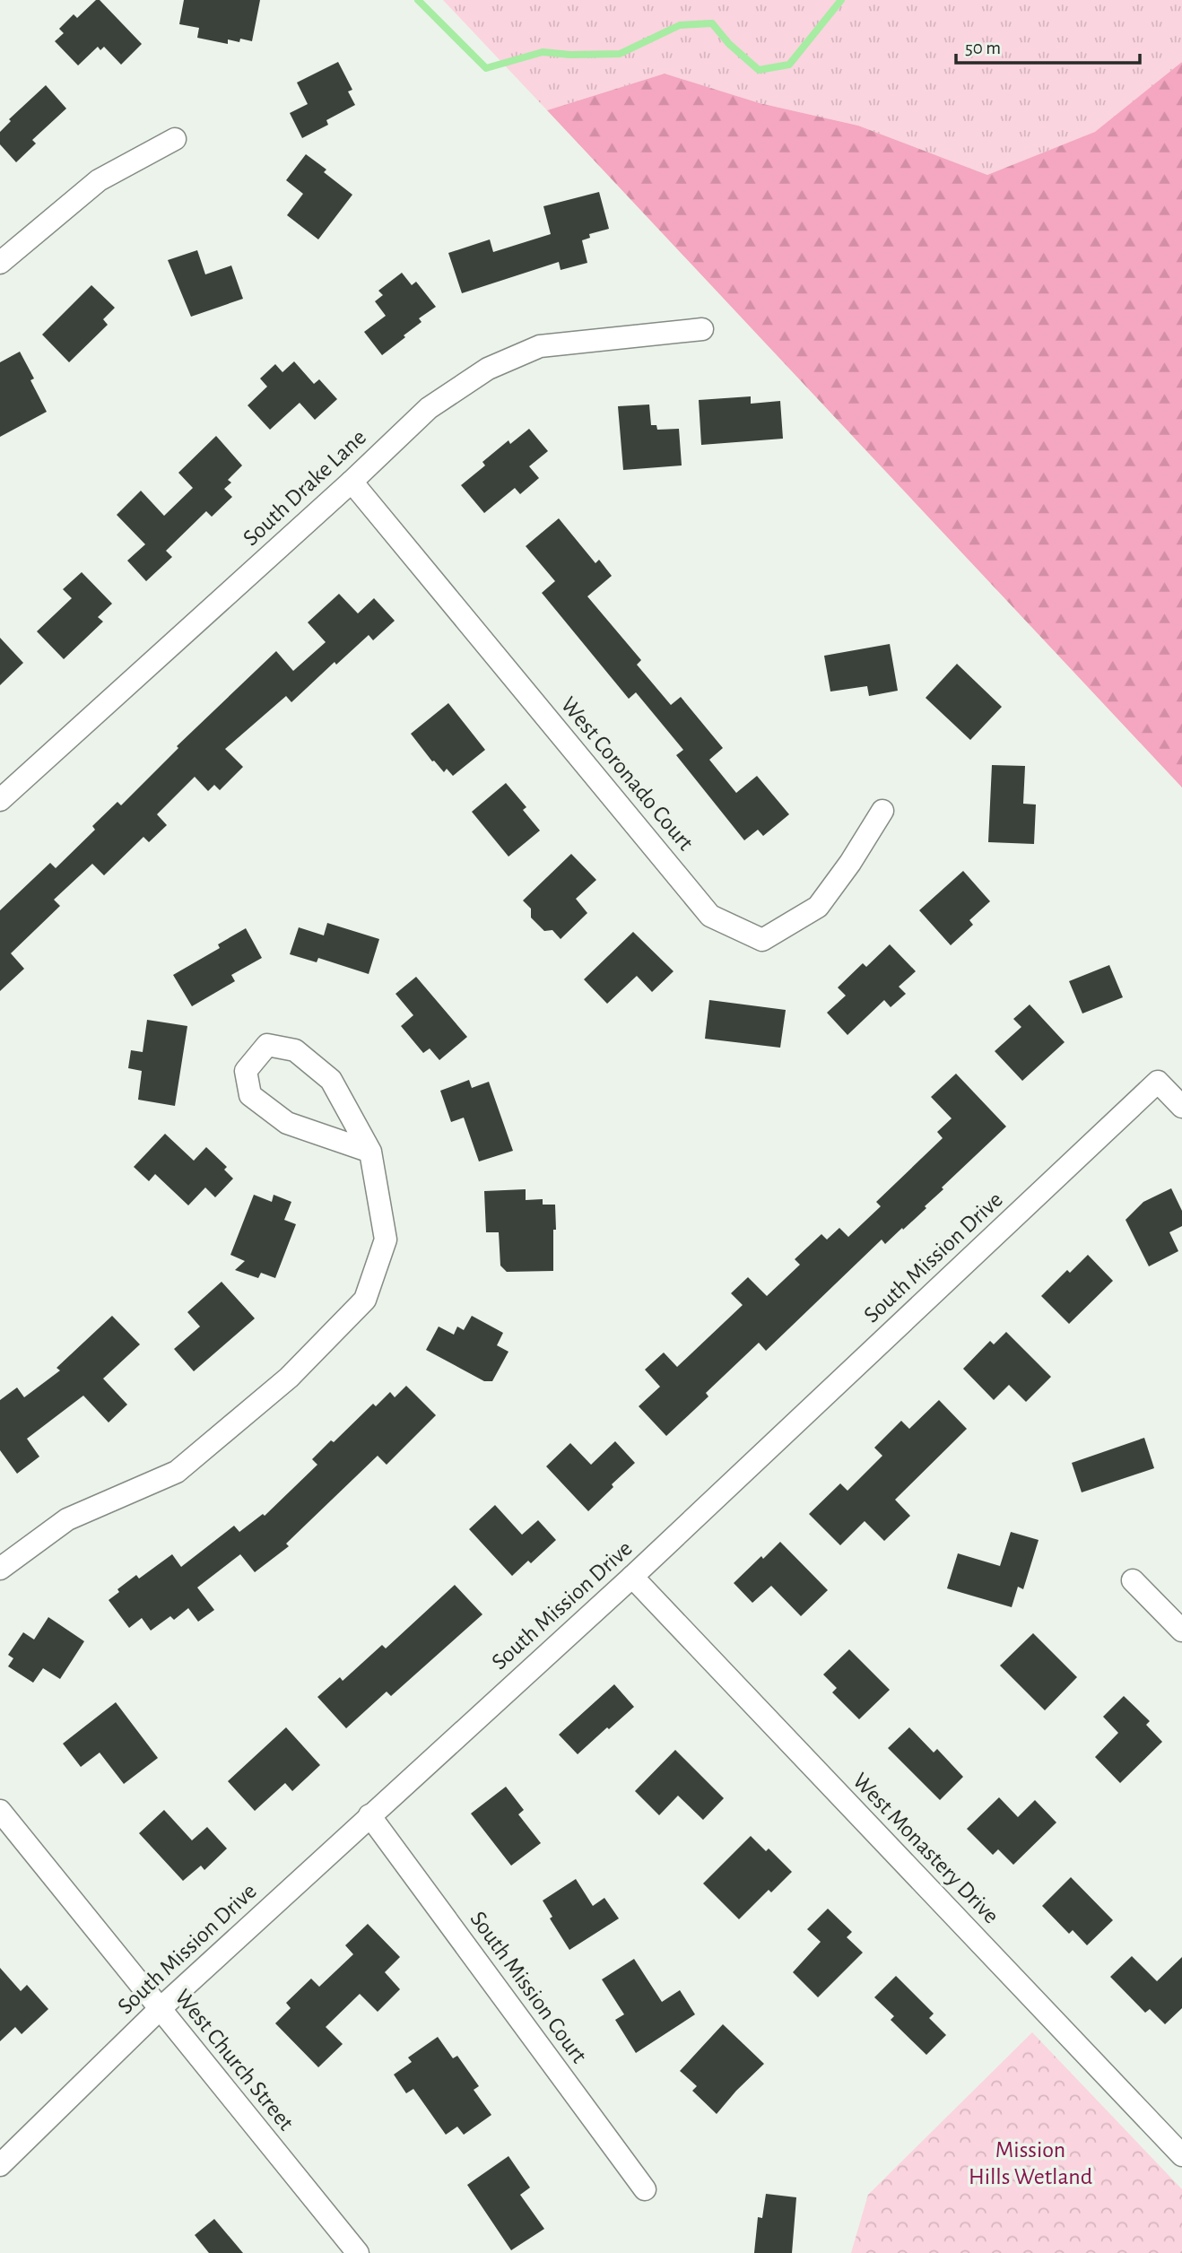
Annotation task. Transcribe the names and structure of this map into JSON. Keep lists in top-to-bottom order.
{
  "streets": {
    "street": [
      "South Drake Lane",
      "West Coronado Court",
      "South Mission Drive",
      "West Monastery Drive",
      "South Mission Court",
      "West Church Street"
    ]
  },
  "crossings": [
    ["South Drake Lane", "West Coronado Court"],
    ["South Mission Drive", "West Monastery Drive"],
    ["South Mission Drive", "South Mission Court"],
    ["South Mission Drive", "West Church Street"]
  ],
  "parks": ["Mission Hills Wetland"],
  "scale_bar": "50 m"
}
